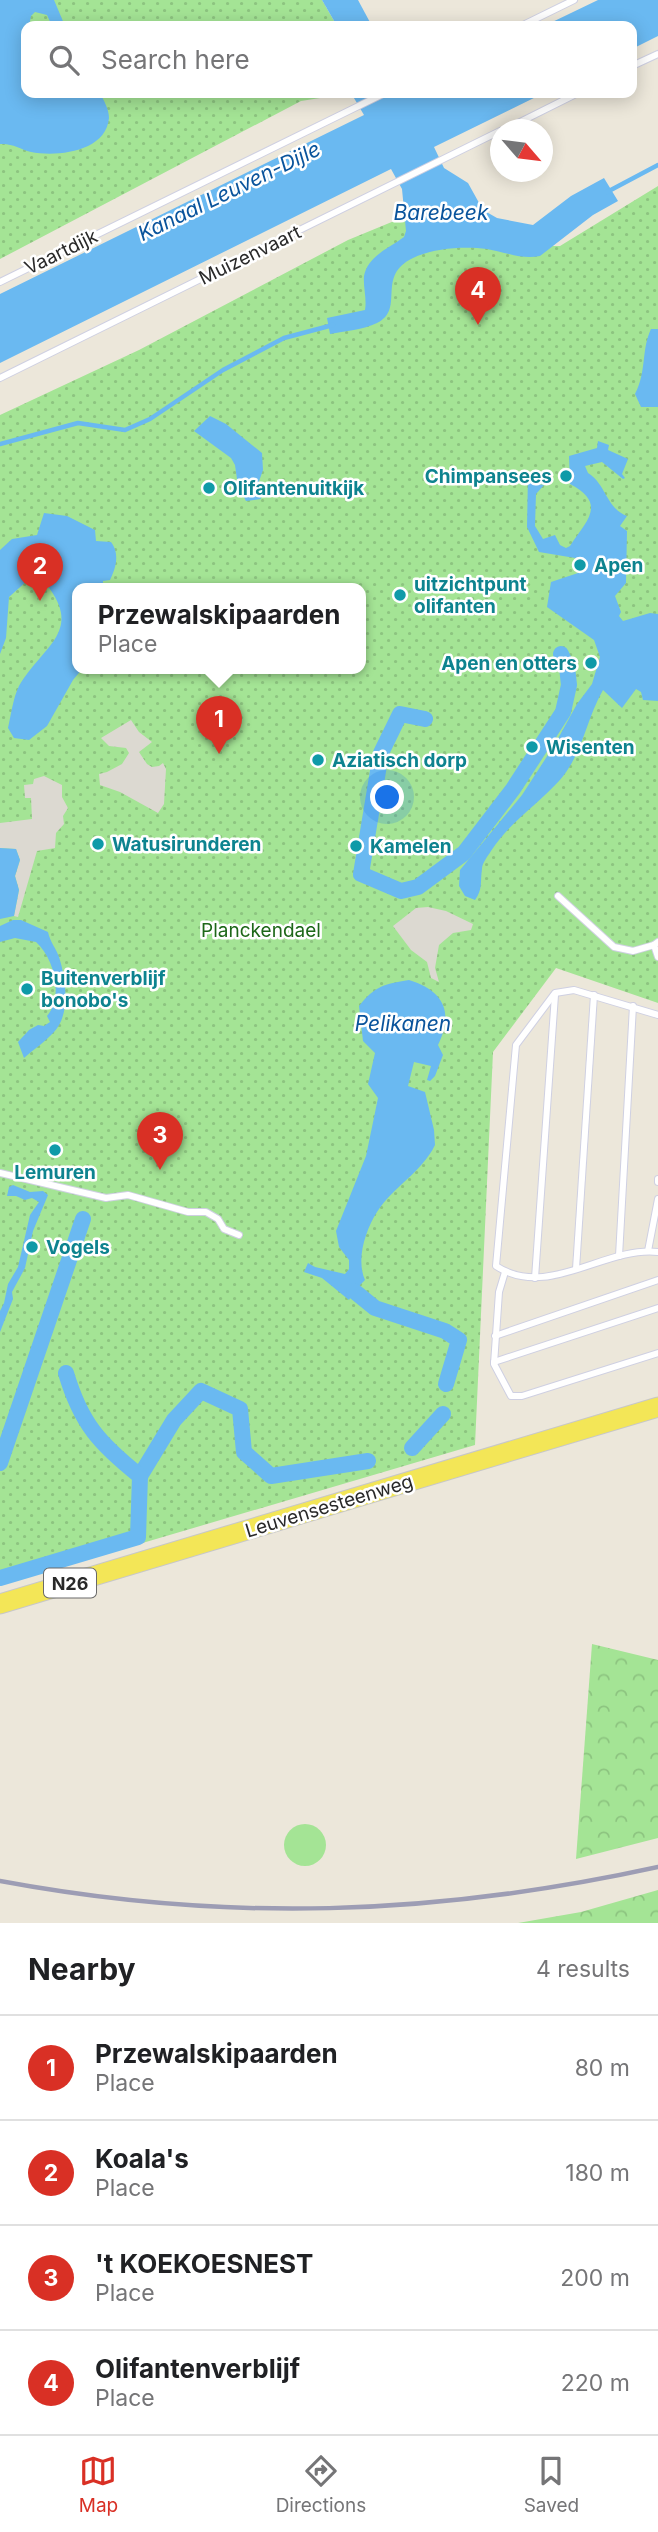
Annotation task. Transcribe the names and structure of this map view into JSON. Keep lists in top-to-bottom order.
{
  "streets": {
    "main road": ["Leuvensesteenweg", "N26"],
    "lane": ["Vaartdijk", "Muizenvaart"]
  },
  "water": ["Kanaal Leuven-Dijle", "Barebeek", "Pelikanen"],
  "parks": ["Planckendael"],
  "places": [
    "Chimpansees",
    "Olifantenuitkijk",
    "Apen",
    "uitzichtpunt olifanten",
    "Apen en otters",
    "Wisenten",
    "Aziatisch dorp",
    "Watusirunderen",
    "Kamelen",
    "Buitenverblijf bonobo's",
    "Lemuren",
    "Vogels"
  ],
  "north": "bottom right",
  "page": {
    "search": "Search here",
    "pins": [
      "4",
      "2",
      "1",
      "3"
    ],
    "popup": ["Przewalskipaarden", "Place"],
    "heading": ["Nearby", "4 results"],
    "list": [
      {
        "mark": "1",
        "name": "Przewalskipaarden",
        "note": "Place",
        "value": "80 m"
      },
      {
        "mark": "2",
        "name": "Koala's",
        "note": "Place",
        "value": "180 m"
      },
      {
        "mark": "3",
        "name": "'t KOEKOESNEST",
        "note": "Place",
        "value": "200 m"
      },
      {
        "mark": "4",
        "name": "Olifantenverblijf",
        "note": "Place",
        "value": "220 m"
      }
    ],
    "nav": ["Map", "Directions", "Saved"]
  }
}
